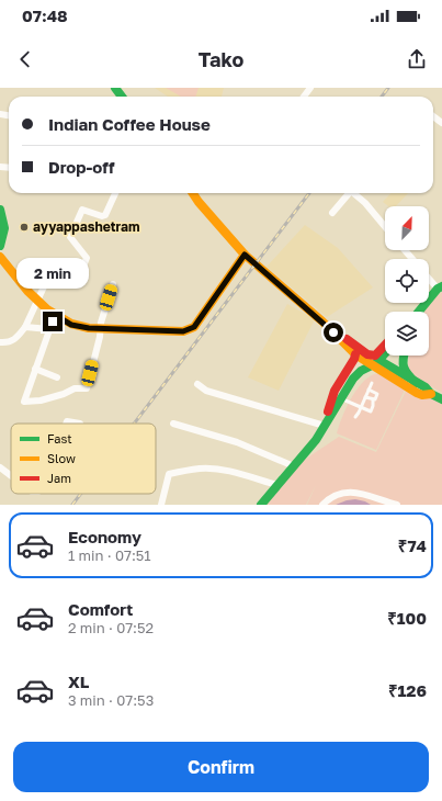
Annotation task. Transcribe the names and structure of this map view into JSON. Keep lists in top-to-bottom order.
{
  "places": ["ayyappashetram"],
  "legend": ["Fast", "Slow", "Jam"],
  "north": "top right",
  "page": {
    "status": "07:48",
    "header": "Tako",
    "banner": ["Indian Coffee House", "Drop-off"],
    "bubble": "2 min",
    "list": [
      {
        "name": "Economy",
        "note": "1 min · 07:51",
        "value": "₹74"
      },
      {
        "name": "Comfort",
        "note": "2 min · 07:52",
        "value": "₹100"
      },
      {
        "name": "XL",
        "note": "3 min · 07:53",
        "value": "₹126"
      }
    ],
    "buttons": "Confirm"
  }
}
